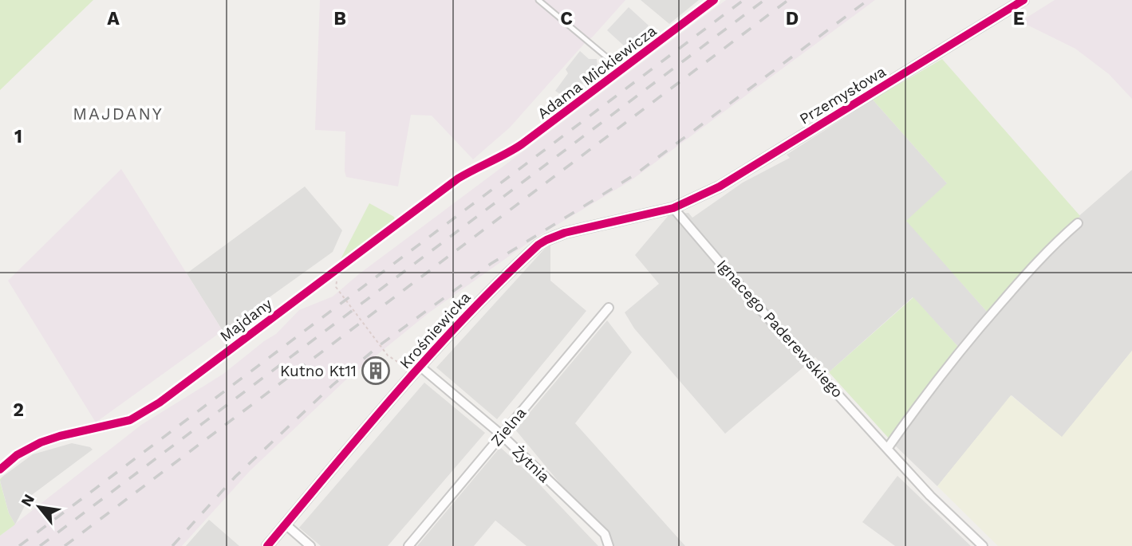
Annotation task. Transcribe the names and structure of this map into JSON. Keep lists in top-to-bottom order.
{
  "streets": {
    "street": [
      "Adama Mickiewicza",
      "Przemysłowa",
      "Majdany",
      "Ignacego Paderewskiego",
      "Krośniewicka",
      "Zielna",
      "Żytnia"
    ]
  },
  "crossings": [
    ["Adama Mickiewicza", "Majdany"],
    ["Przemysłowa", "Ignacego Paderewskiego"],
    ["Przemysłowa", "Krośniewicka"],
    ["Ignacego Paderewskiego", "Krośniewicka"],
    ["Krośniewicka", "Żytnia"],
    ["Zielna", "Żytnia"]
  ],
  "districts": ["MAJDANY"],
  "places": {
    "building": ["Kutno Kt11"]
  },
  "north": "top left",
  "grid": {
    "columns": [
      "A",
      "B",
      "C",
      "D",
      "E"
    ],
    "rows": ["1", "2"]
  }
}
